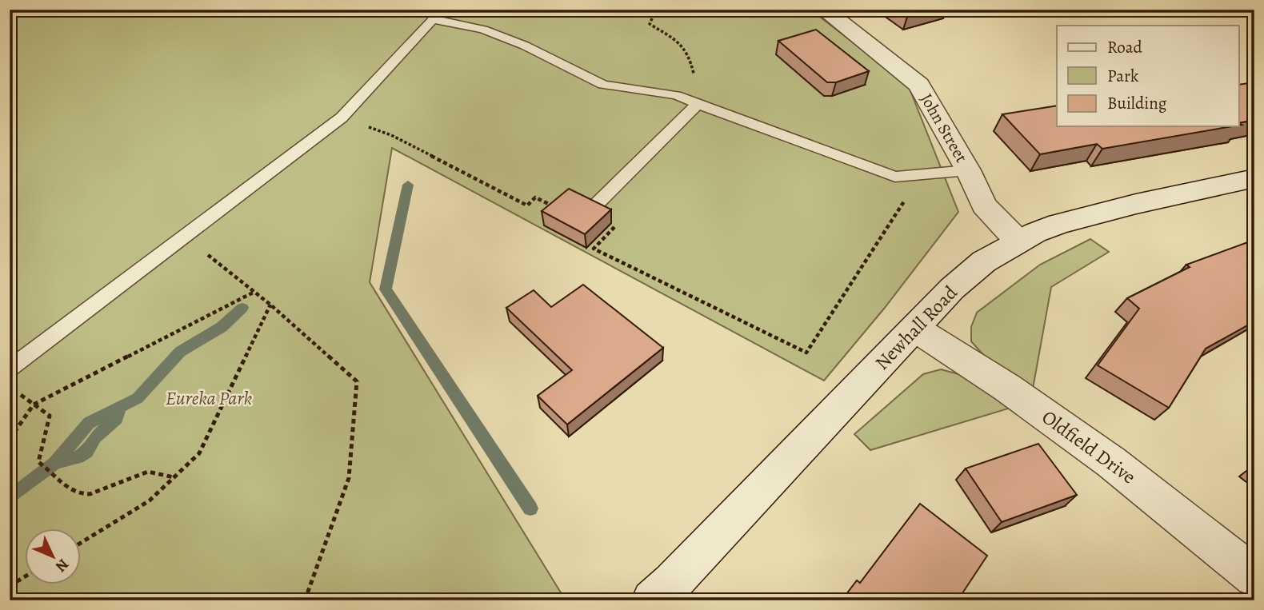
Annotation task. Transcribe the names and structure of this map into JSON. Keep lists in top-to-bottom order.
{
  "streets": {
    "main road": ["John Street", "Newhall Road", "Oldfield Drive"]
  },
  "crossings": [
    ["John Street", "Newhall Road"],
    ["Newhall Road", "Oldfield Drive"]
  ],
  "parks": ["Eureka Park"],
  "legend": ["Road", "Park", "Building"],
  "north": "bottom right"
}
